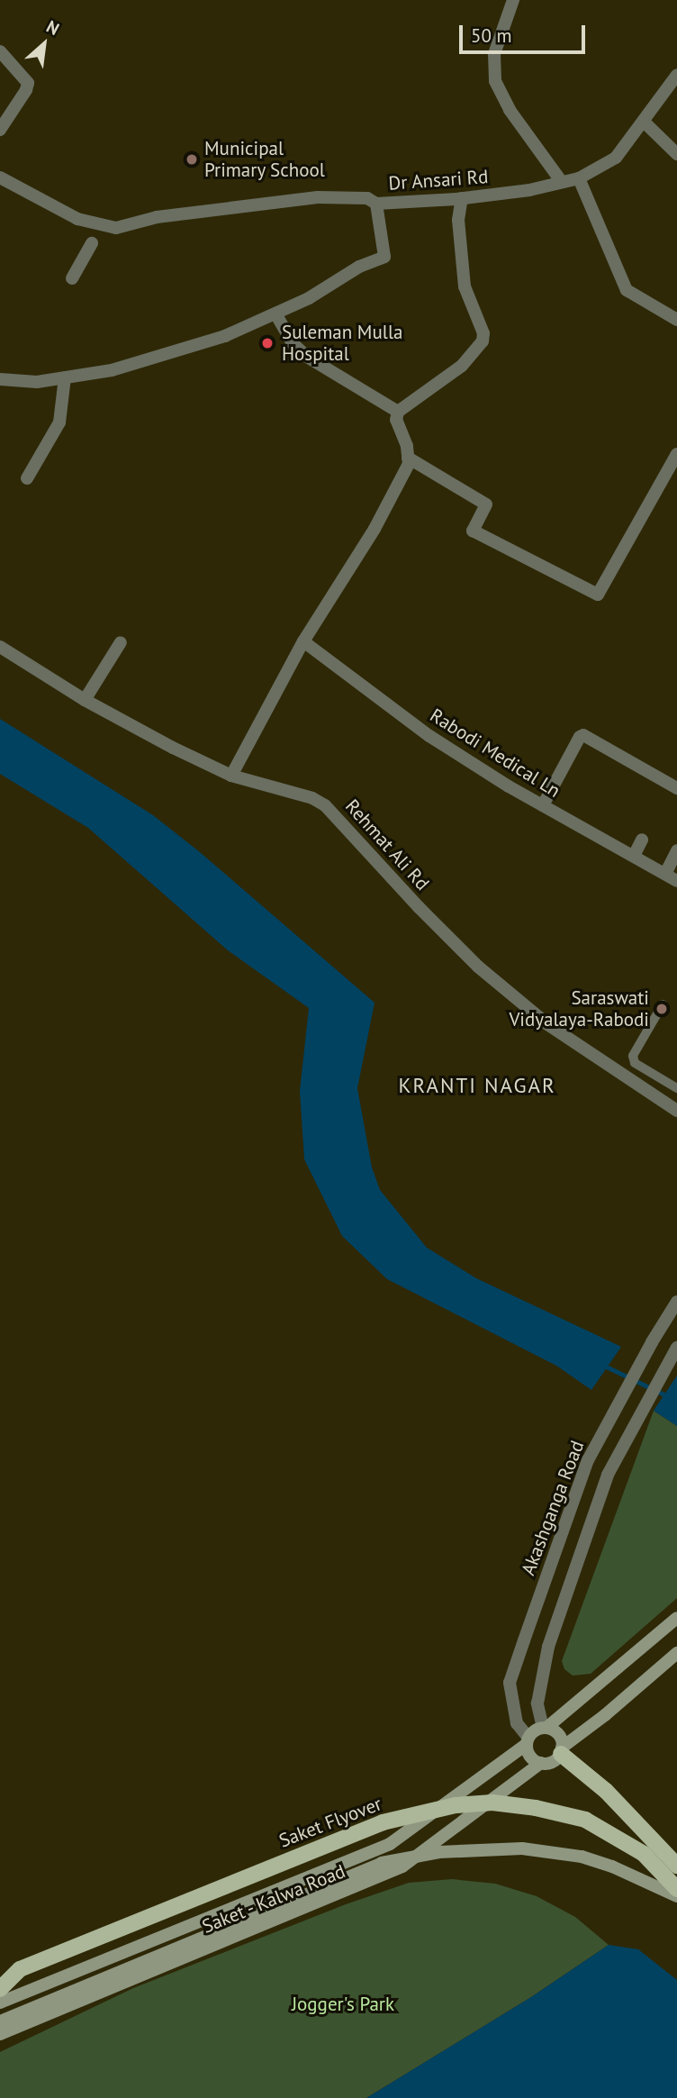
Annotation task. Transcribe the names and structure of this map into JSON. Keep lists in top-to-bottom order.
{
  "streets": {
    "main road": ["Saket Flyover", "Saket - Kalwa Road"],
    "street": [
      "Dr Ansari Rd",
      "Rabodi Medical Ln",
      "Rehmat Ali Rd",
      "Akashganga Road"
    ]
  },
  "crossings": [
    ["Akashganga Road", "Saket - Kalwa Road"]
  ],
  "districts": ["KRANTI NAGAR"],
  "parks": ["Jogger's Park"],
  "places": ["Municipal Primary School", "Suleman Mulla Hospital", "Saraswati Vidyalaya-Rabodi"],
  "scale_bar": "50 m",
  "north": "top right"
}
